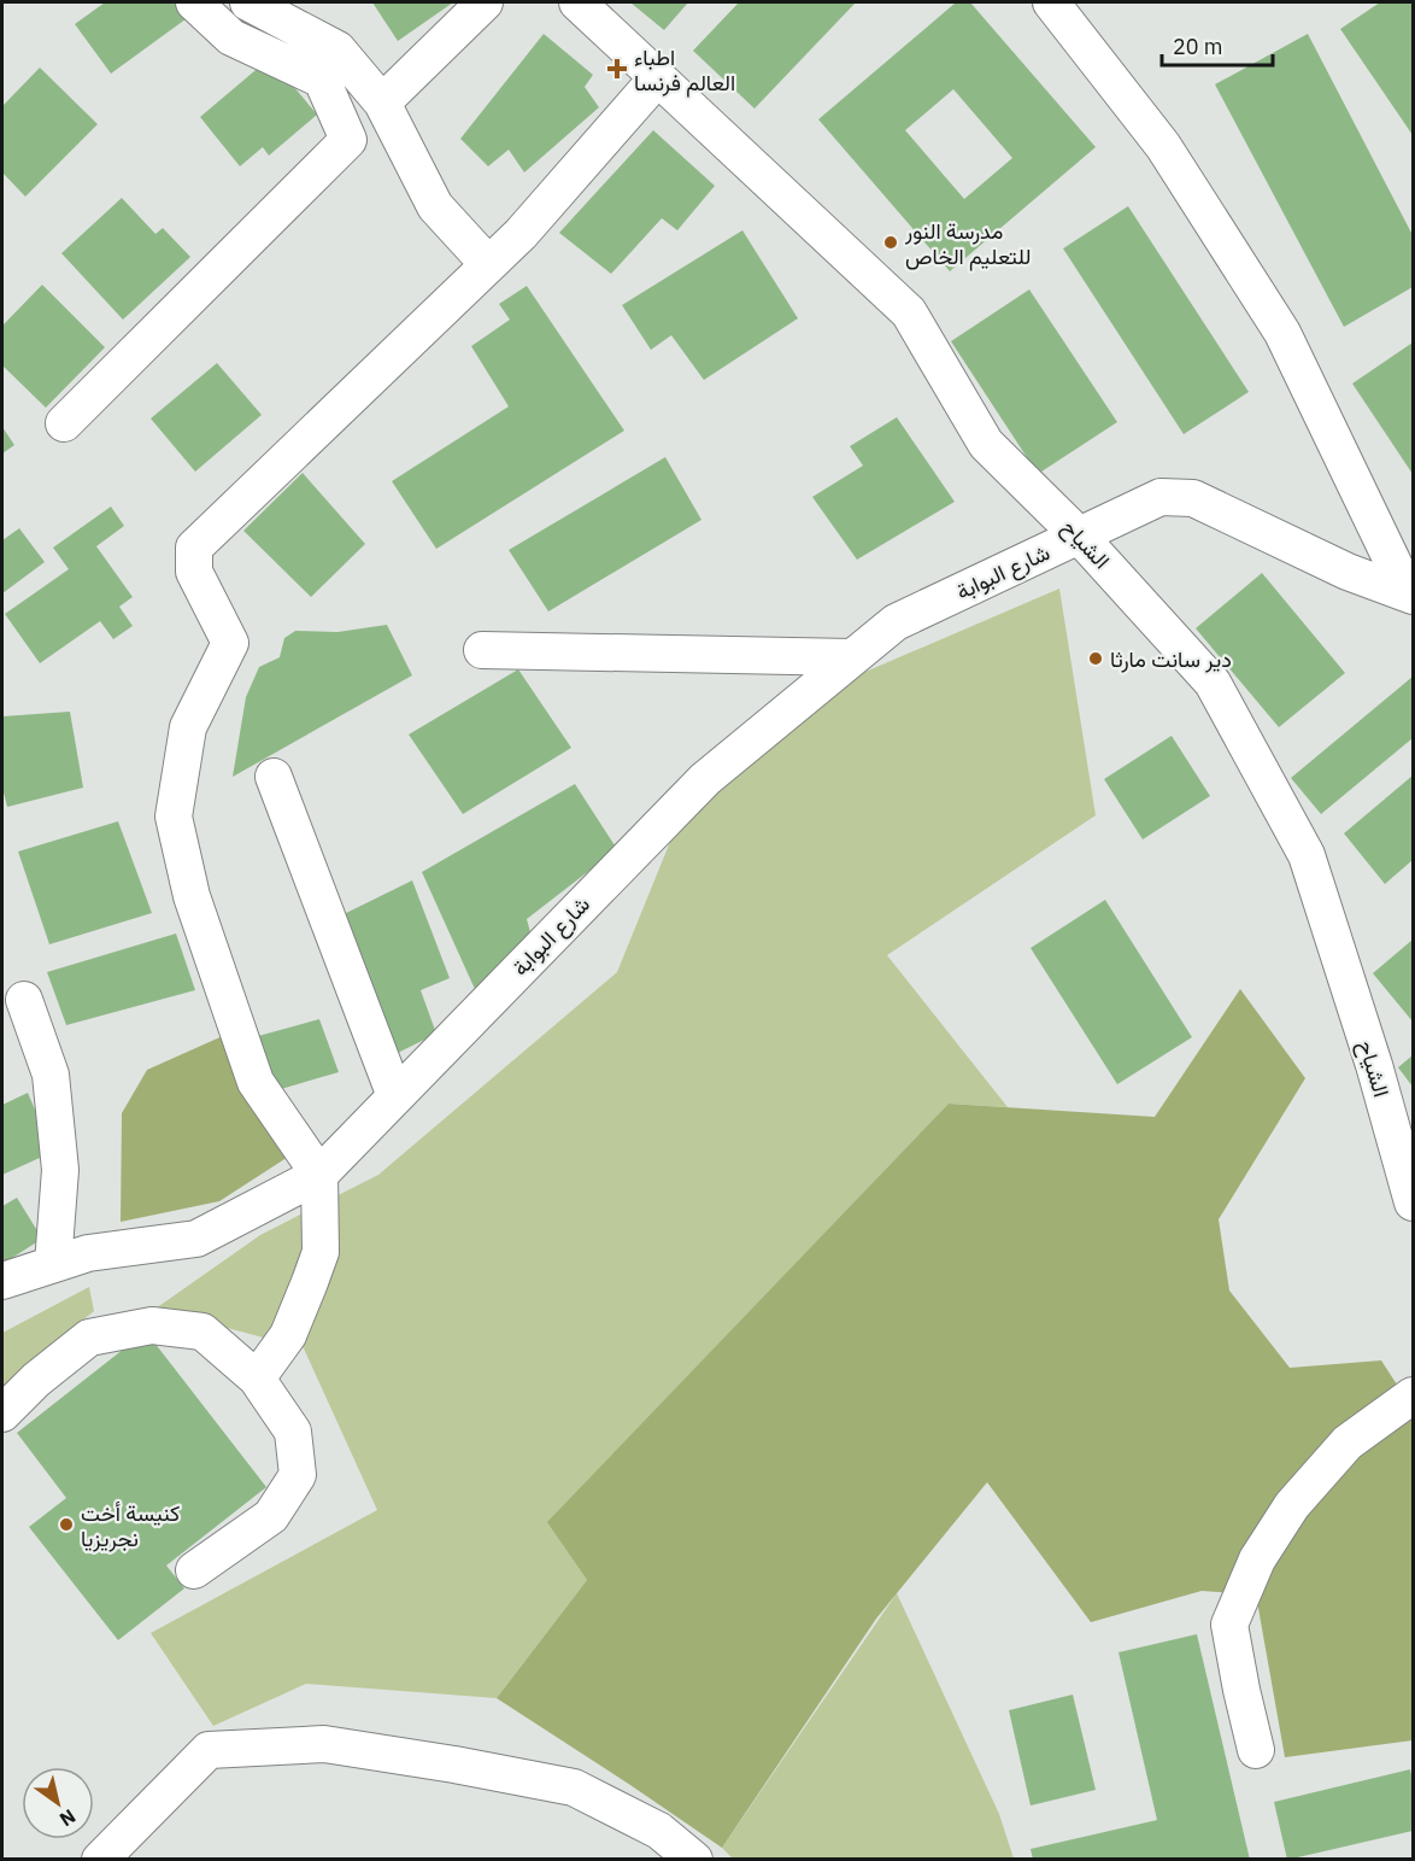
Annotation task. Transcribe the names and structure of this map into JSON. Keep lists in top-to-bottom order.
{
  "streets": {
    "street": ["الشياح", "شارع البوابة"]
  },
  "crossings": [
    ["الشياح", "شارع البوابة"]
  ],
  "places": {
    "health": ["اطباء العالم فرنسا"],
    "other": ["مدرسة النور للتعليم الخاص", "دير سانت مارثا", "كنيسة أخت نجريزيا"]
  },
  "scale_bar": "20 m",
  "north": "bottom right"
}
